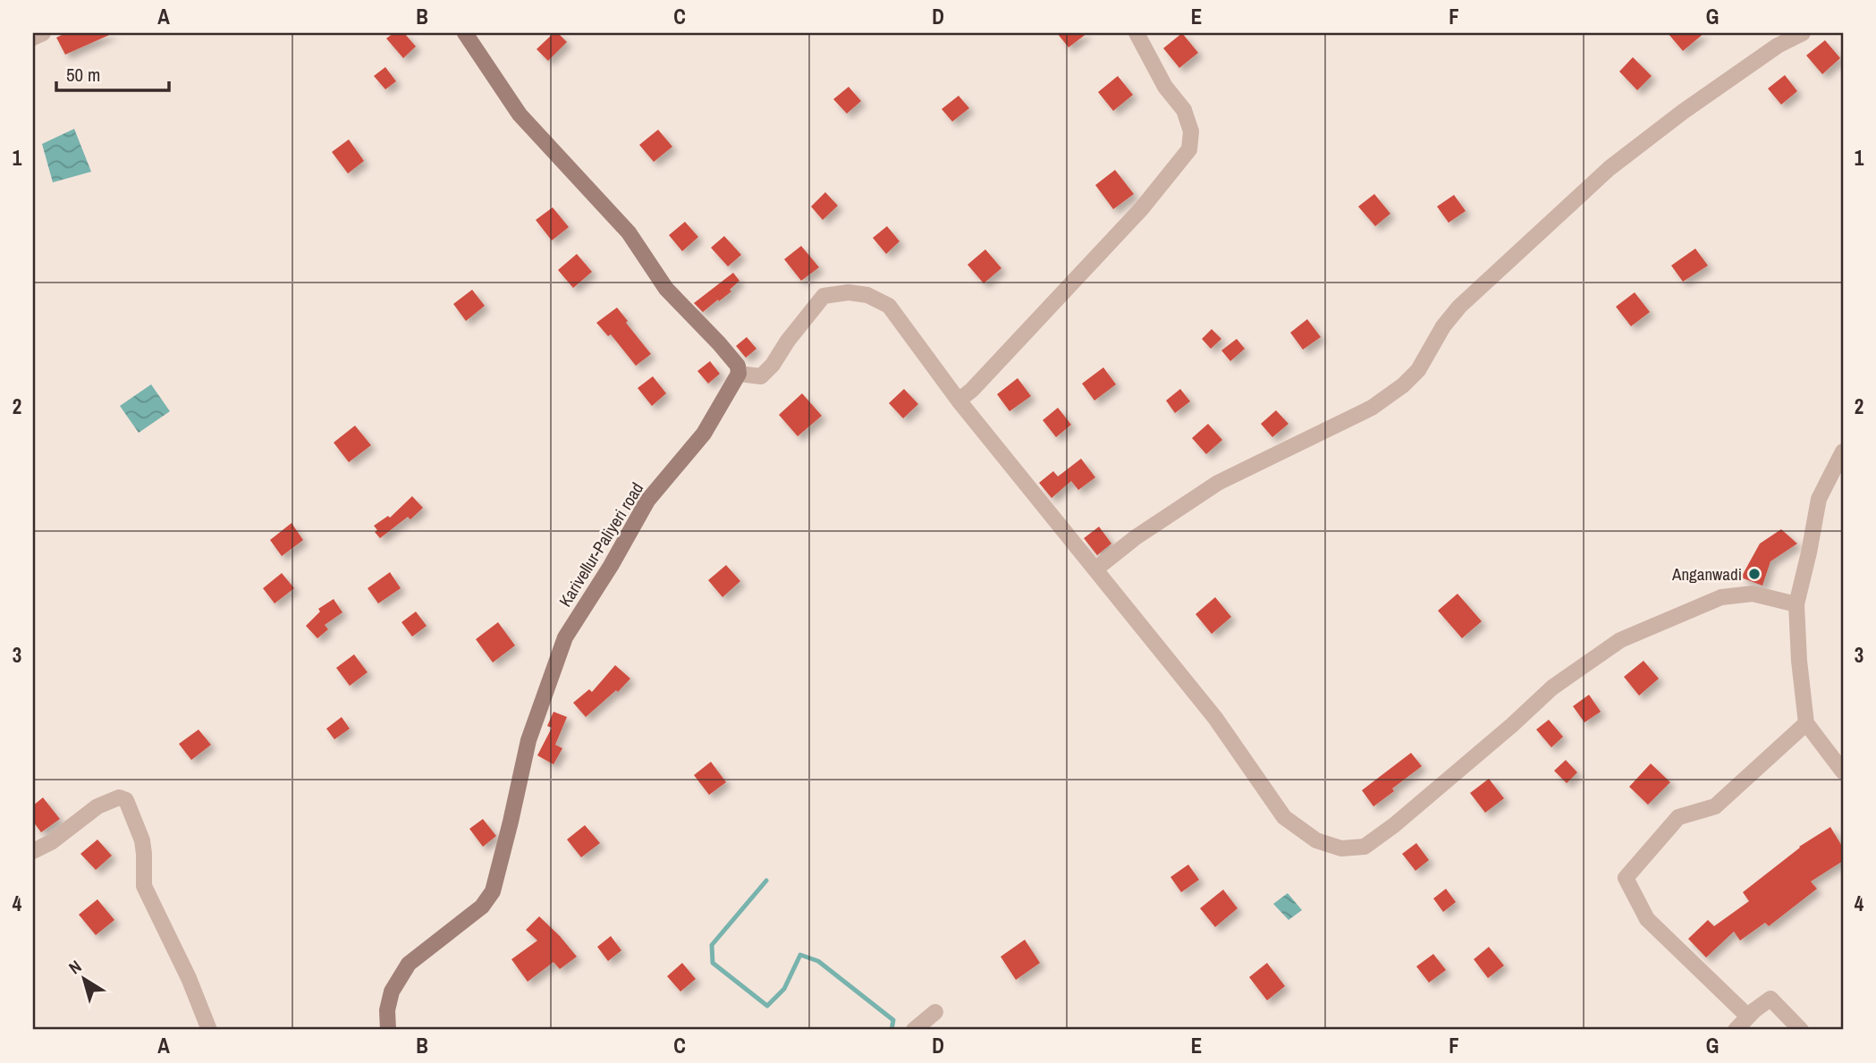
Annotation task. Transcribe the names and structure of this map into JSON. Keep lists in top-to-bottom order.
{
  "streets": {
    "main road": ["Karivellur-Paliyeri road"]
  },
  "places": ["Anganwadi"],
  "scale_bar": "50 m",
  "north": "top left",
  "grid": {
    "columns": [
      "A",
      "B",
      "C",
      "D",
      "E",
      "F",
      "G"
    ],
    "rows": [
      "1",
      "2",
      "3",
      "4"
    ]
  }
}
